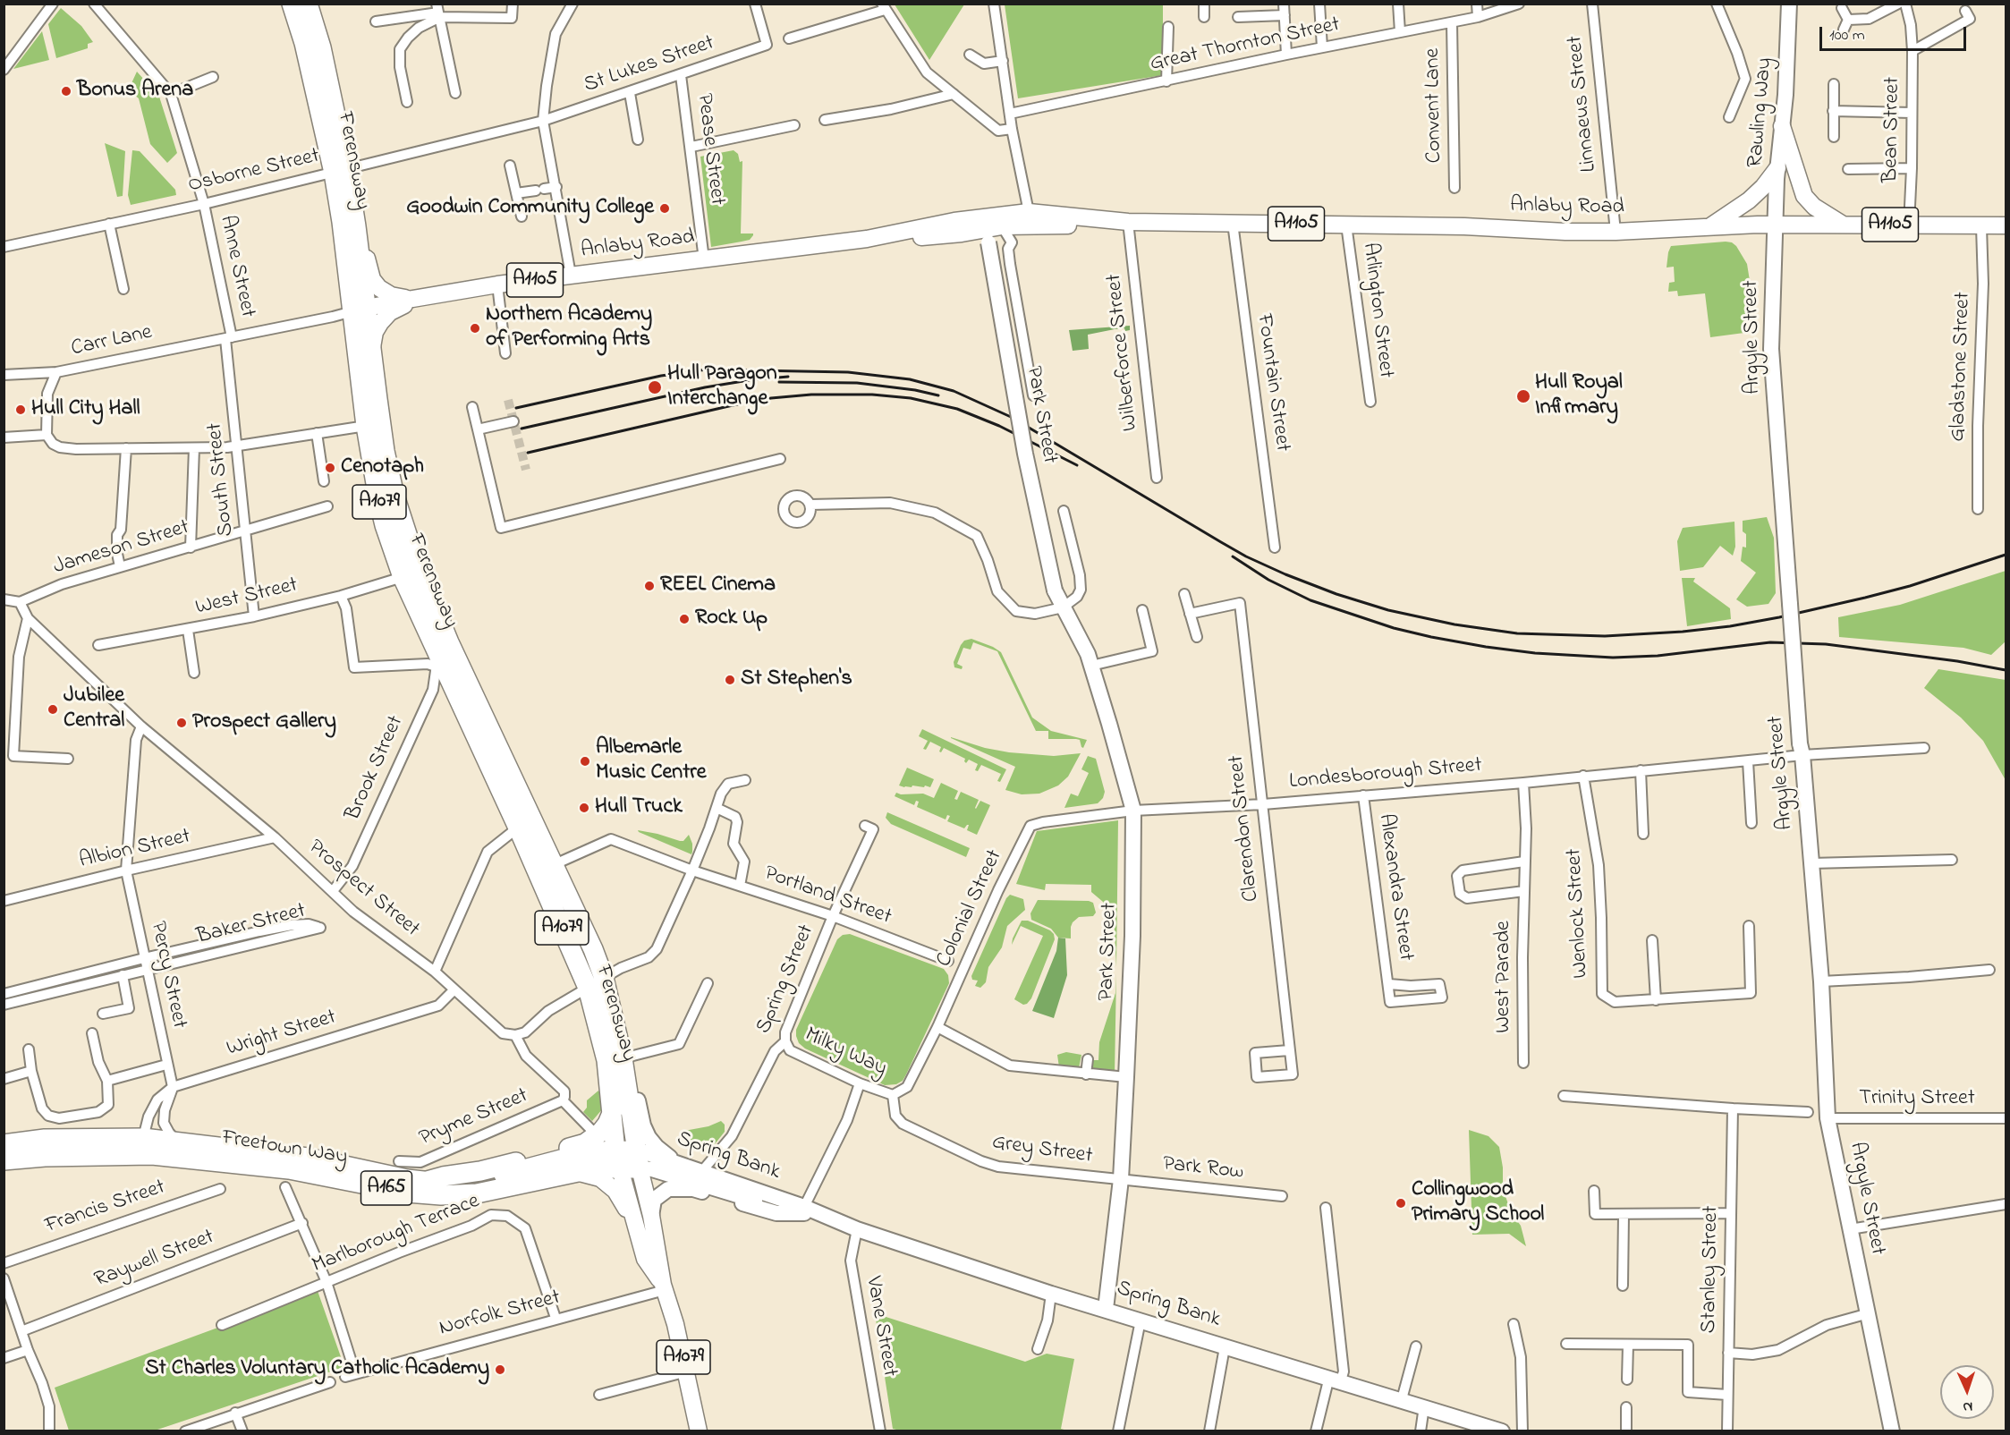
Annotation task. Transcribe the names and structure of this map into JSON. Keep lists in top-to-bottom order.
{
  "streets": {
    "highway": [
      "Ferensway",
      "A1079",
      "Freetown Way",
      "Spring Bank",
      "A165"
    ],
    "main road": ["Anlaby Road", "A1105"],
    "street": [
      "Great Thornton Street",
      "St Lukes Street",
      "Linnaeus Street",
      "Convent Lane",
      "Rawling Way",
      "Bean Street",
      "Pease Street",
      "Osborne Street",
      "Anne Street",
      "Arlington Street",
      "Argyle Street",
      "Carr Lane",
      "Wilberforce Street",
      "Gladstone Street",
      "Fountain Street",
      "Park Street",
      "South Street",
      "Jameson Street",
      "West Street",
      "Brook Street",
      "Londesborough Street",
      "Clarendon Street",
      "Albion Street",
      "Alexandra Street",
      "Prospect Street",
      "Portland Street",
      "Colonial Street",
      "Wenlock Street",
      "Baker Street",
      "Percy Street",
      "West Parade",
      "Spring Street",
      "Wright Street",
      "Milky Way",
      "Trinity Street",
      "Pryme Street",
      "Grey Street",
      "Park Row",
      "Francis Street",
      "Marlborough Terrace",
      "Raywell Street",
      "Stanley Street",
      "Norfolk Street",
      "Vane Street"
    ]
  },
  "crossings": [
    ["Great Thornton Street", "Convent Lane"],
    ["St Lukes Street", "Pease Street"],
    ["St Lukes Street", "Osborne Street"],
    ["Linnaeus Street", "Anlaby Road"],
    ["Rawling Way", "Anlaby Road"],
    ["Rawling Way", "Argyle Street"],
    ["Bean Street", "Anlaby Road"],
    ["Pease Street", "Anlaby Road"],
    ["Ferensway", "Osborne Street"],
    ["Ferensway", "Anlaby Road"],
    ["Ferensway", "West Street"],
    ["Ferensway", "Brook Street"],
    ["Ferensway", "Portland Street"],
    ["Ferensway", "Freetown Way"],
    ["Ferensway", "Spring Bank"],
    ["Osborne Street", "Anne Street"],
    ["Anlaby Road", "Anne Street"],
    ["Anlaby Road", "Arlington Street"],
    ["Anlaby Road", "Argyle Street"],
    ["Anlaby Road", "Carr Lane"],
    ["Anlaby Road", "Wilberforce Street"],
    ["Anlaby Road", "Gladstone Street"],
    ["Anlaby Road", "Fountain Street"],
    ["Anlaby Road", "Park Street"],
    ["Anlaby Road", "South Street"],
    ["Anne Street", "Carr Lane"],
    ["Anne Street", "South Street"],
    ["Argyle Street", "Londesborough Street"],
    ["Argyle Street", "Trinity Street"],
    ["Carr Lane", "South Street"],
    ["Park Street", "Londesborough Street"],
    ["Park Street", "Colonial Street"],
    ["Park Street", "Grey Street"],
    ["Park Street", "Spring Bank"],
    ["Park Street", "Park Row"],
    ["South Street", "Jameson Street"],
    ["South Street", "West Street"],
    ["A1079", "Norfolk Street"],
    ["Jameson Street", "Prospect Street"],
    ["Brook Street", "Prospect Street"],
    ["Londesborough Street", "Clarendon Street"],
    ["Londesborough Street", "Alexandra Street"],
    ["Londesborough Street", "Colonial Street"],
    ["Londesborough Street", "Wenlock Street"],
    ["Londesborough Street", "West Parade"],
    ["Albion Street", "Prospect Street"],
    ["Albion Street", "Percy Street"],
    ["Prospect Street", "Percy Street"],
    ["Prospect Street", "Wright Street"],
    ["Portland Street", "Spring Street"],
    ["Colonial Street", "Milky Way"],
    ["Colonial Street", "Grey Street"],
    ["Baker Street", "Percy Street"],
    ["Percy Street", "Wright Street"],
    ["Spring Street", "Milky Way"],
    ["Spring Street", "Spring Bank"],
    ["Wright Street", "Freetown Way"],
    ["Milky Way", "Grey Street"],
    ["Freetown Way", "Spring Bank"],
    ["Grey Street", "Park Row"],
    ["Spring Bank", "Vane Street"],
    ["Marlborough Terrace", "Norfolk Street"]
  ],
  "places": [
    "Bonus Arena",
    "Goodwin Community College",
    "Northern Academy of Performing Arts",
    "Hull Paragon Interchange",
    "Hull Royal Infirmary",
    "Hull City Hall",
    "Cenotaph",
    "REEL Cinema",
    "Rock Up",
    "St Stephen's",
    "Jubilee Central",
    "Prospect Gallery",
    "Albemarle Music Centre",
    "Hull Truck",
    "Collingwood Primary School",
    "St Charles Voluntary Catholic Academy"
  ],
  "scale_bar": "100 m",
  "north": "bottom"
}
